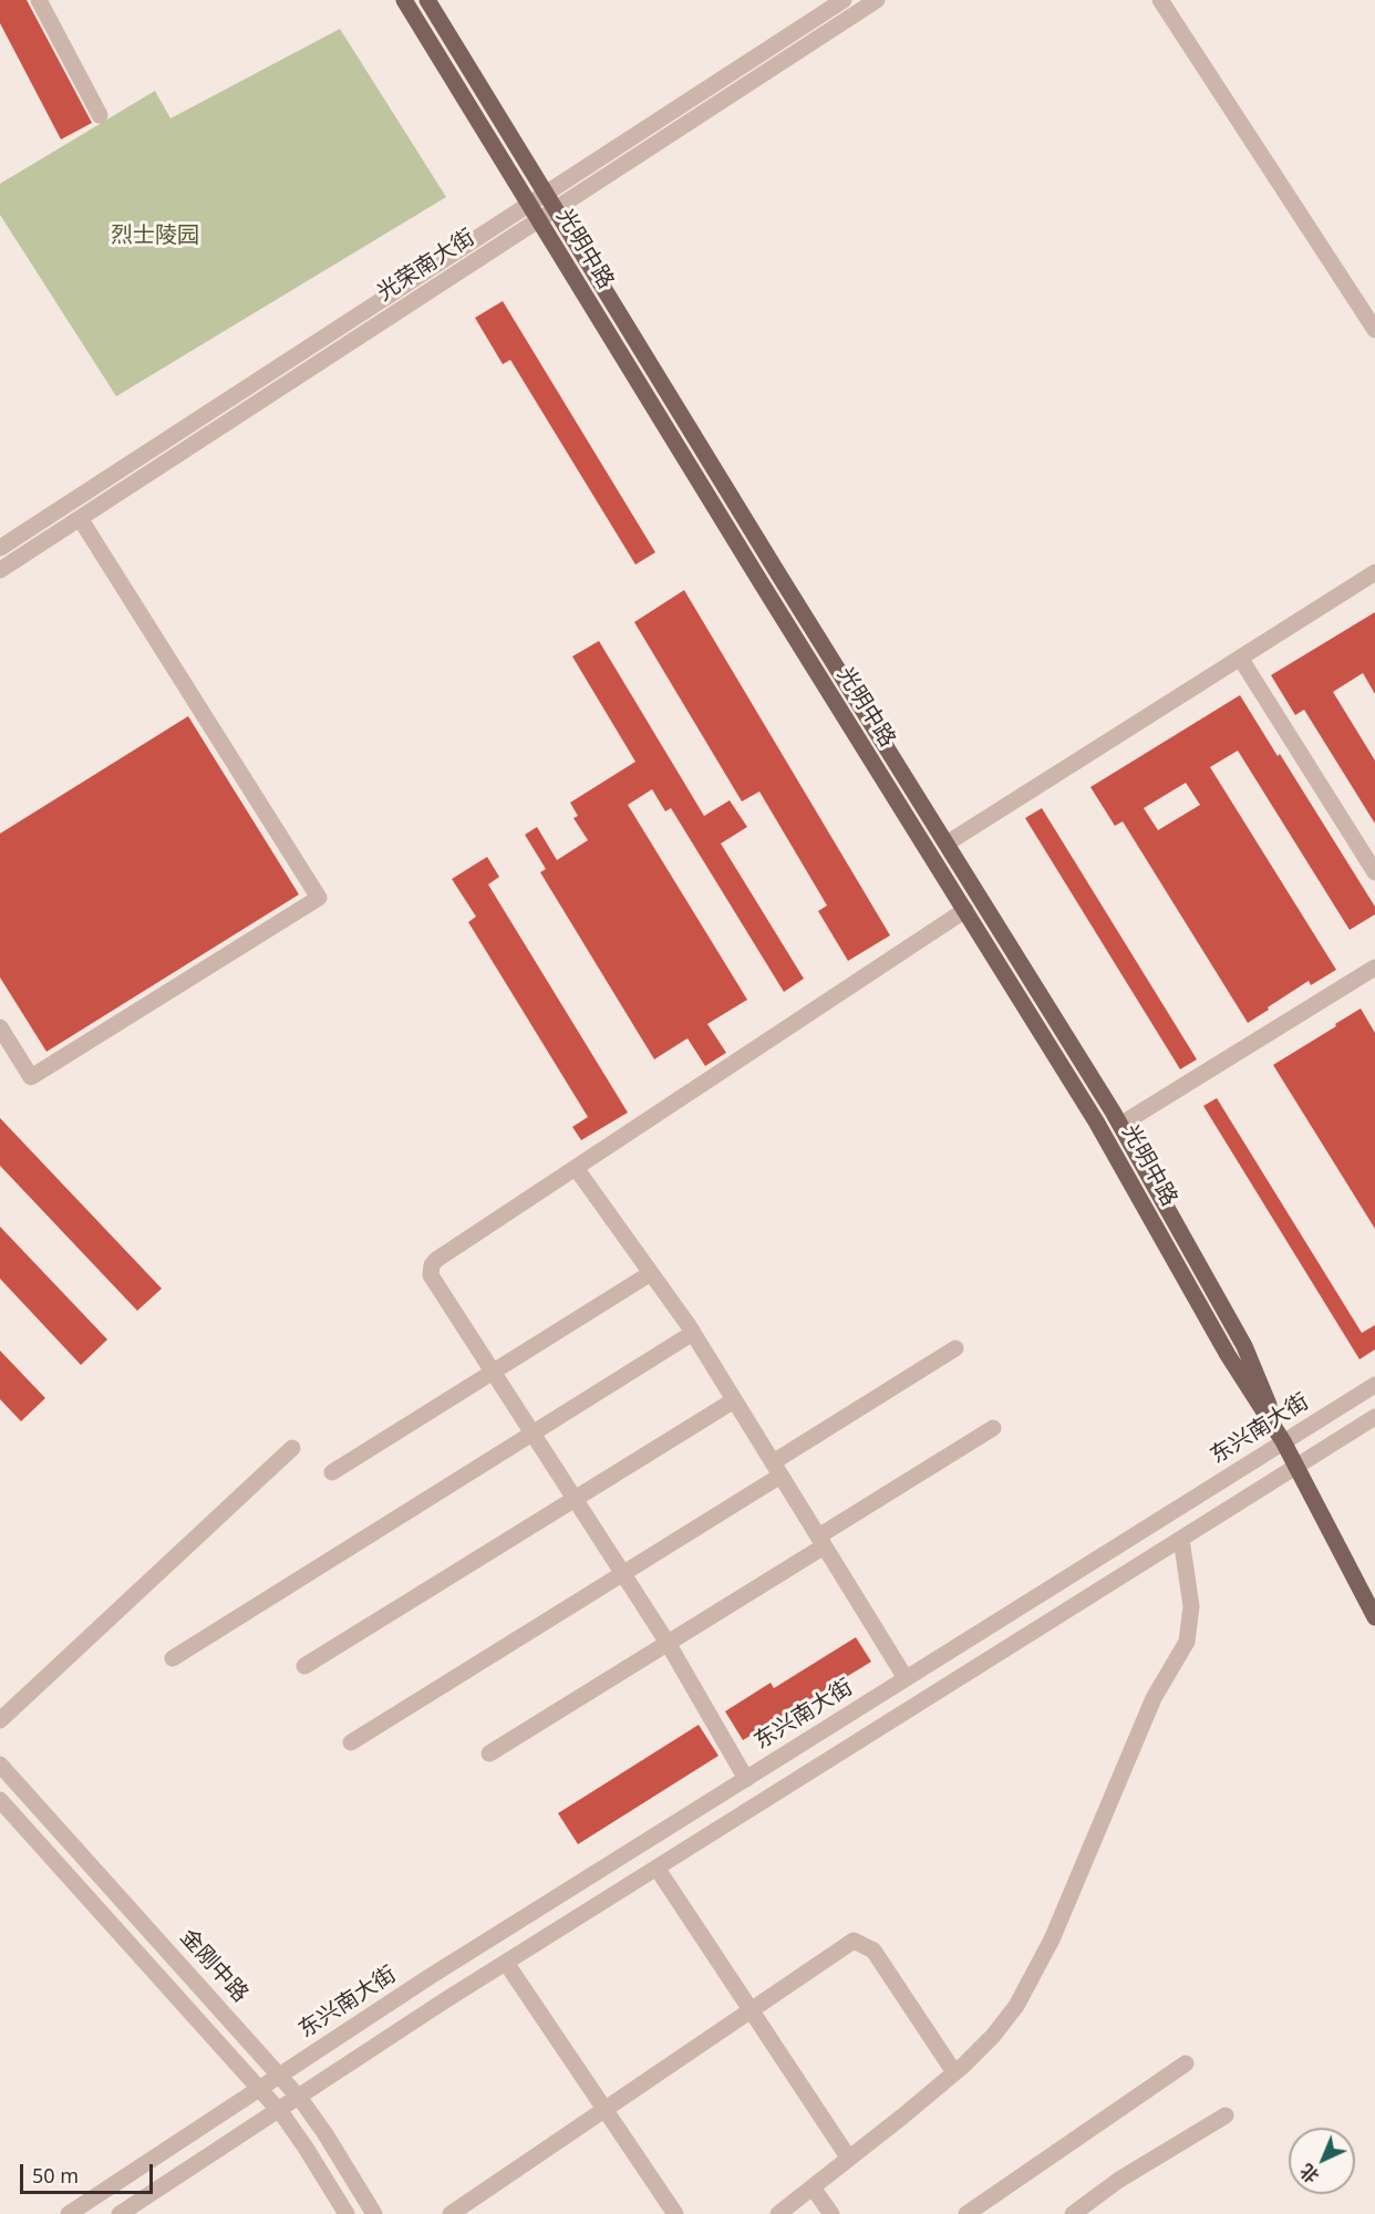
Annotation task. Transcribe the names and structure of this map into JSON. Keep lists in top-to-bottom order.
{
  "streets": {
    "main road": ["光明中路"],
    "street": ["光荣南大街", "东兴南大街", "金刚中路"]
  },
  "crossings": [
    ["光明中路", "光荣南大街"],
    ["光明中路", "东兴南大街"],
    ["东兴南大街", "金刚中路"]
  ],
  "parks": ["烈士陵园"],
  "scale_bar": "50 m",
  "north": "bottom left"
}
